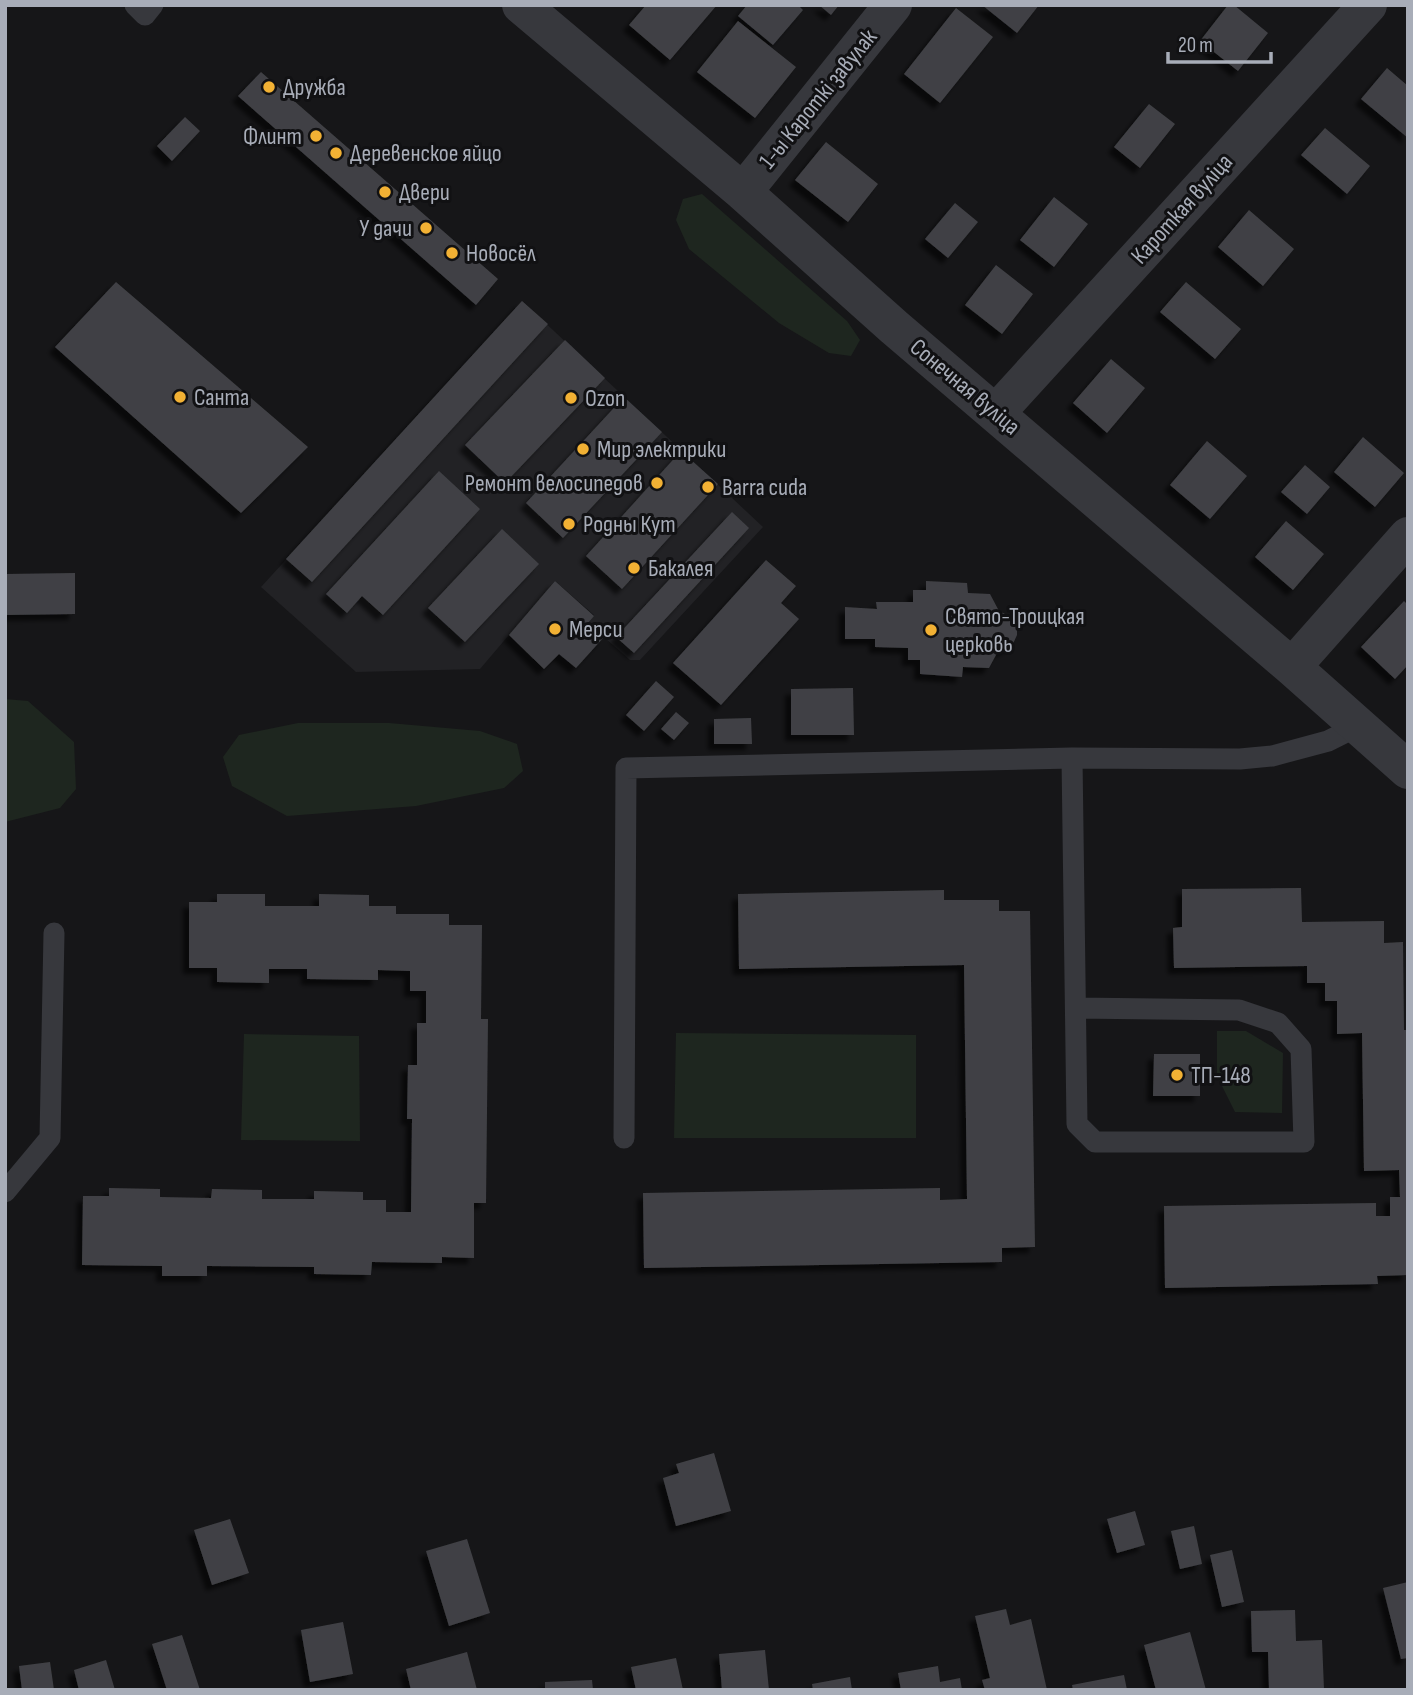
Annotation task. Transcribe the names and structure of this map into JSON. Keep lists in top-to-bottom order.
{
  "streets": {
    "street": ["1-ы Кароткі завулак", "Кароткая вуліца", "Сонечная вуліца"]
  },
  "crossings": [
    ["1-ы Кароткі завулак", "Сонечная вуліца"],
    ["Кароткая вуліца", "Сонечная вуліца"]
  ],
  "places": [
    "Дружба",
    "Флинт",
    "Деревенское яйцо",
    "Двери",
    "У дачи",
    "Новосёл",
    "Санта",
    "Ozon",
    "Мир электрики",
    "Ремонт велосипедов",
    "Barra cuda",
    "Родны Кут",
    "Бакалея",
    "Мерси",
    "Свято-Троицкая церковь",
    "ТП-148"
  ],
  "scale_bar": "20 m"
}
